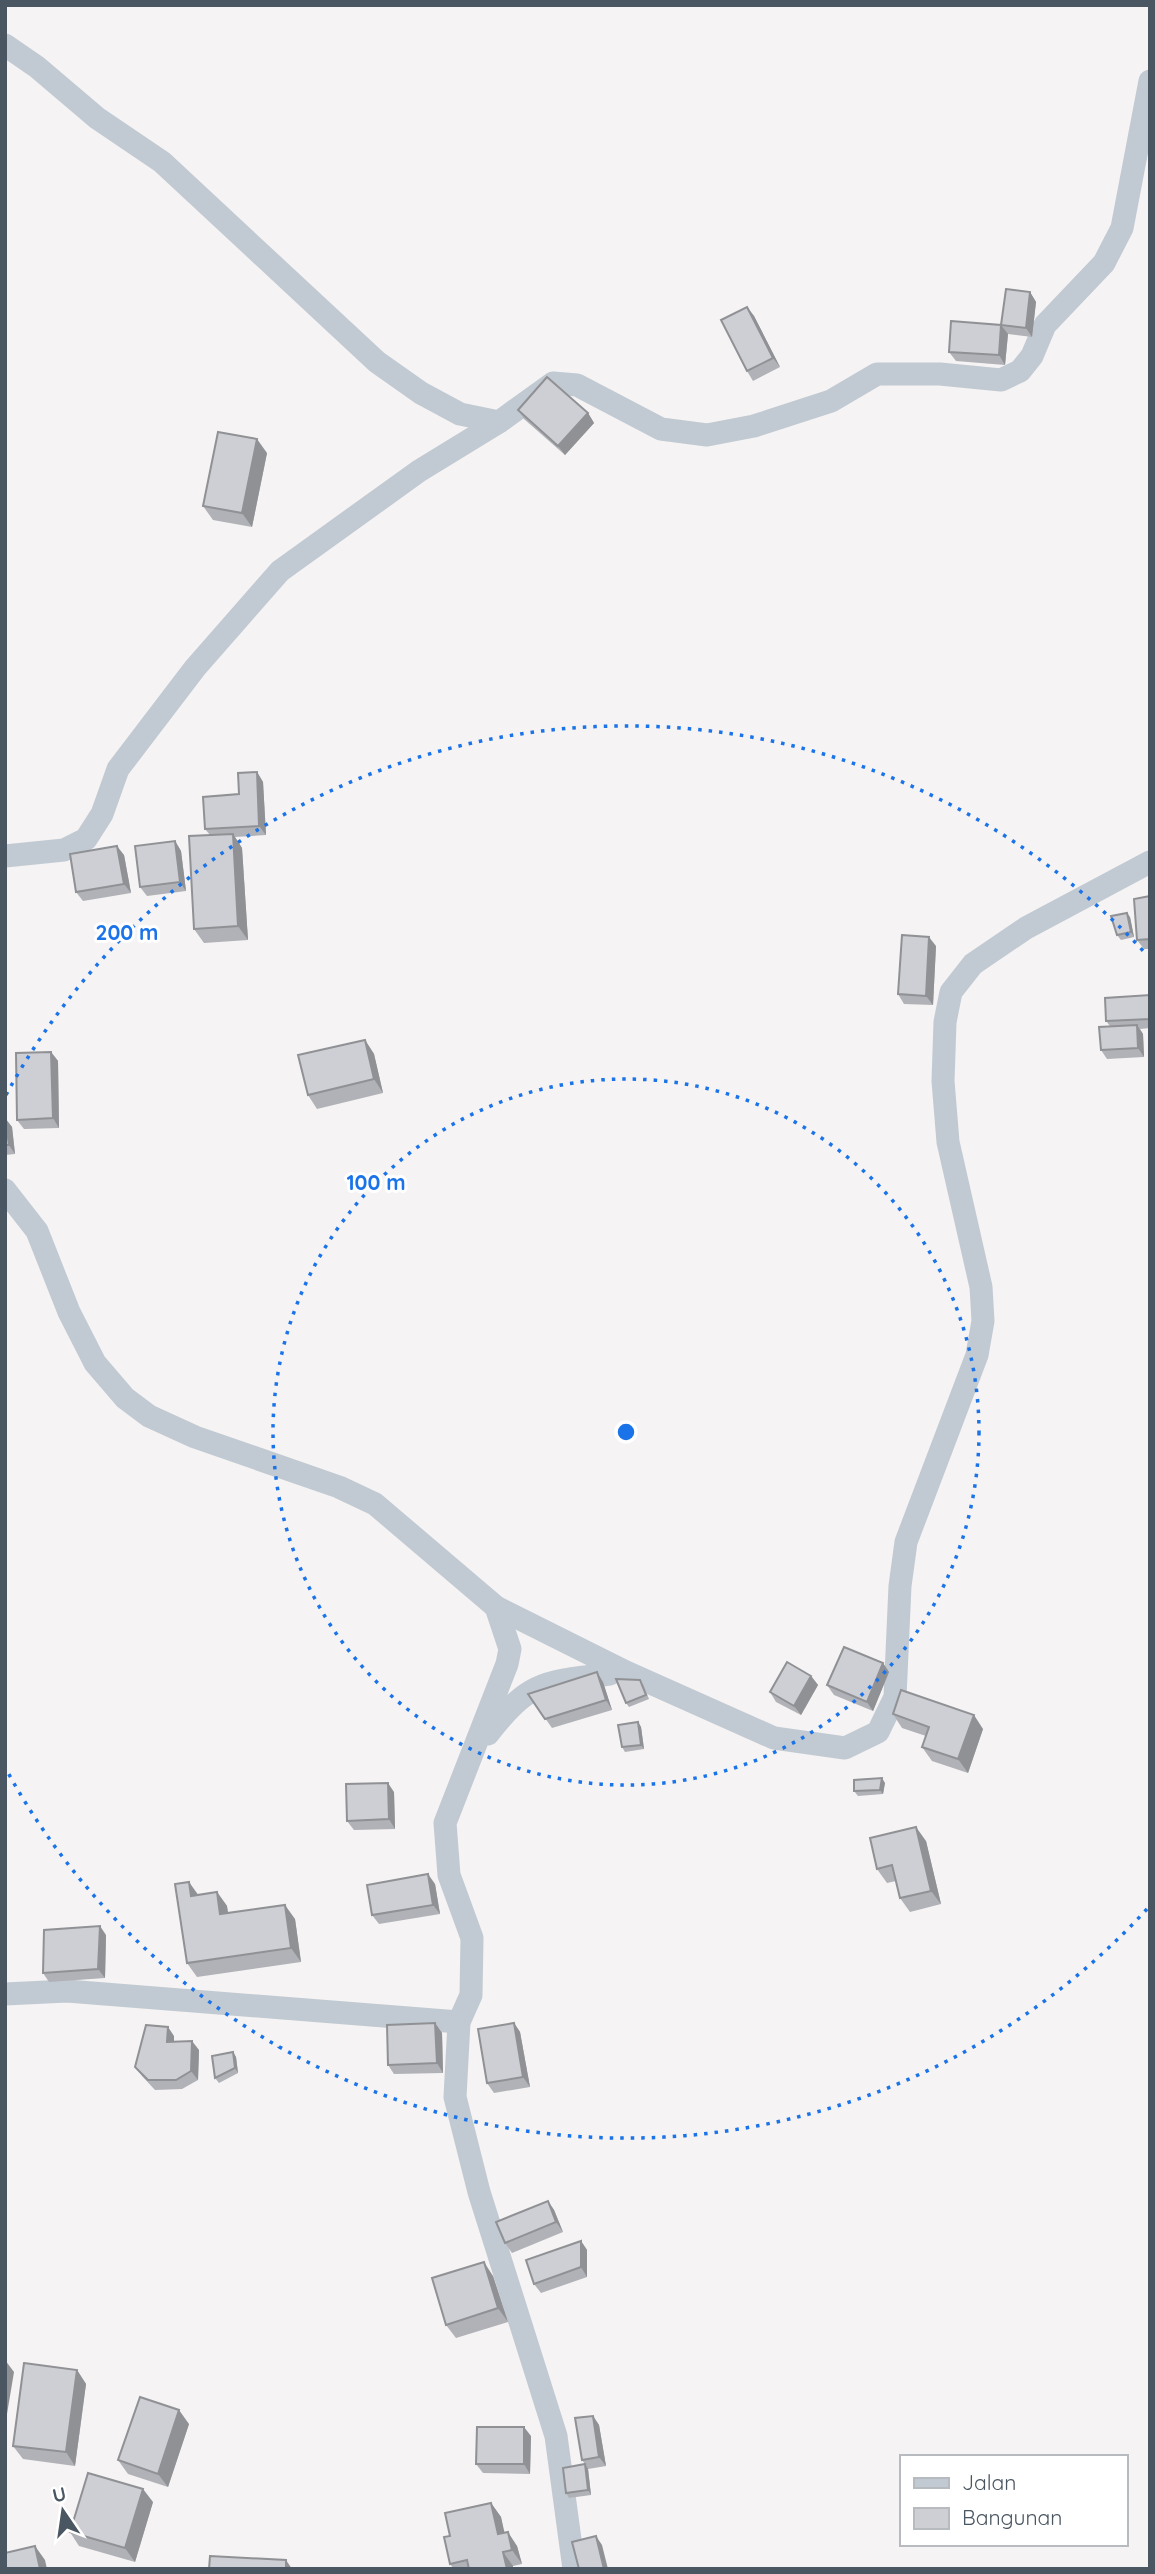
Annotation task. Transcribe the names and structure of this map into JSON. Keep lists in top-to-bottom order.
{
  "legend": ["Jalan", "Bangunan"],
  "north": "top",
  "rings": ["200 m", "100 m"]
}
